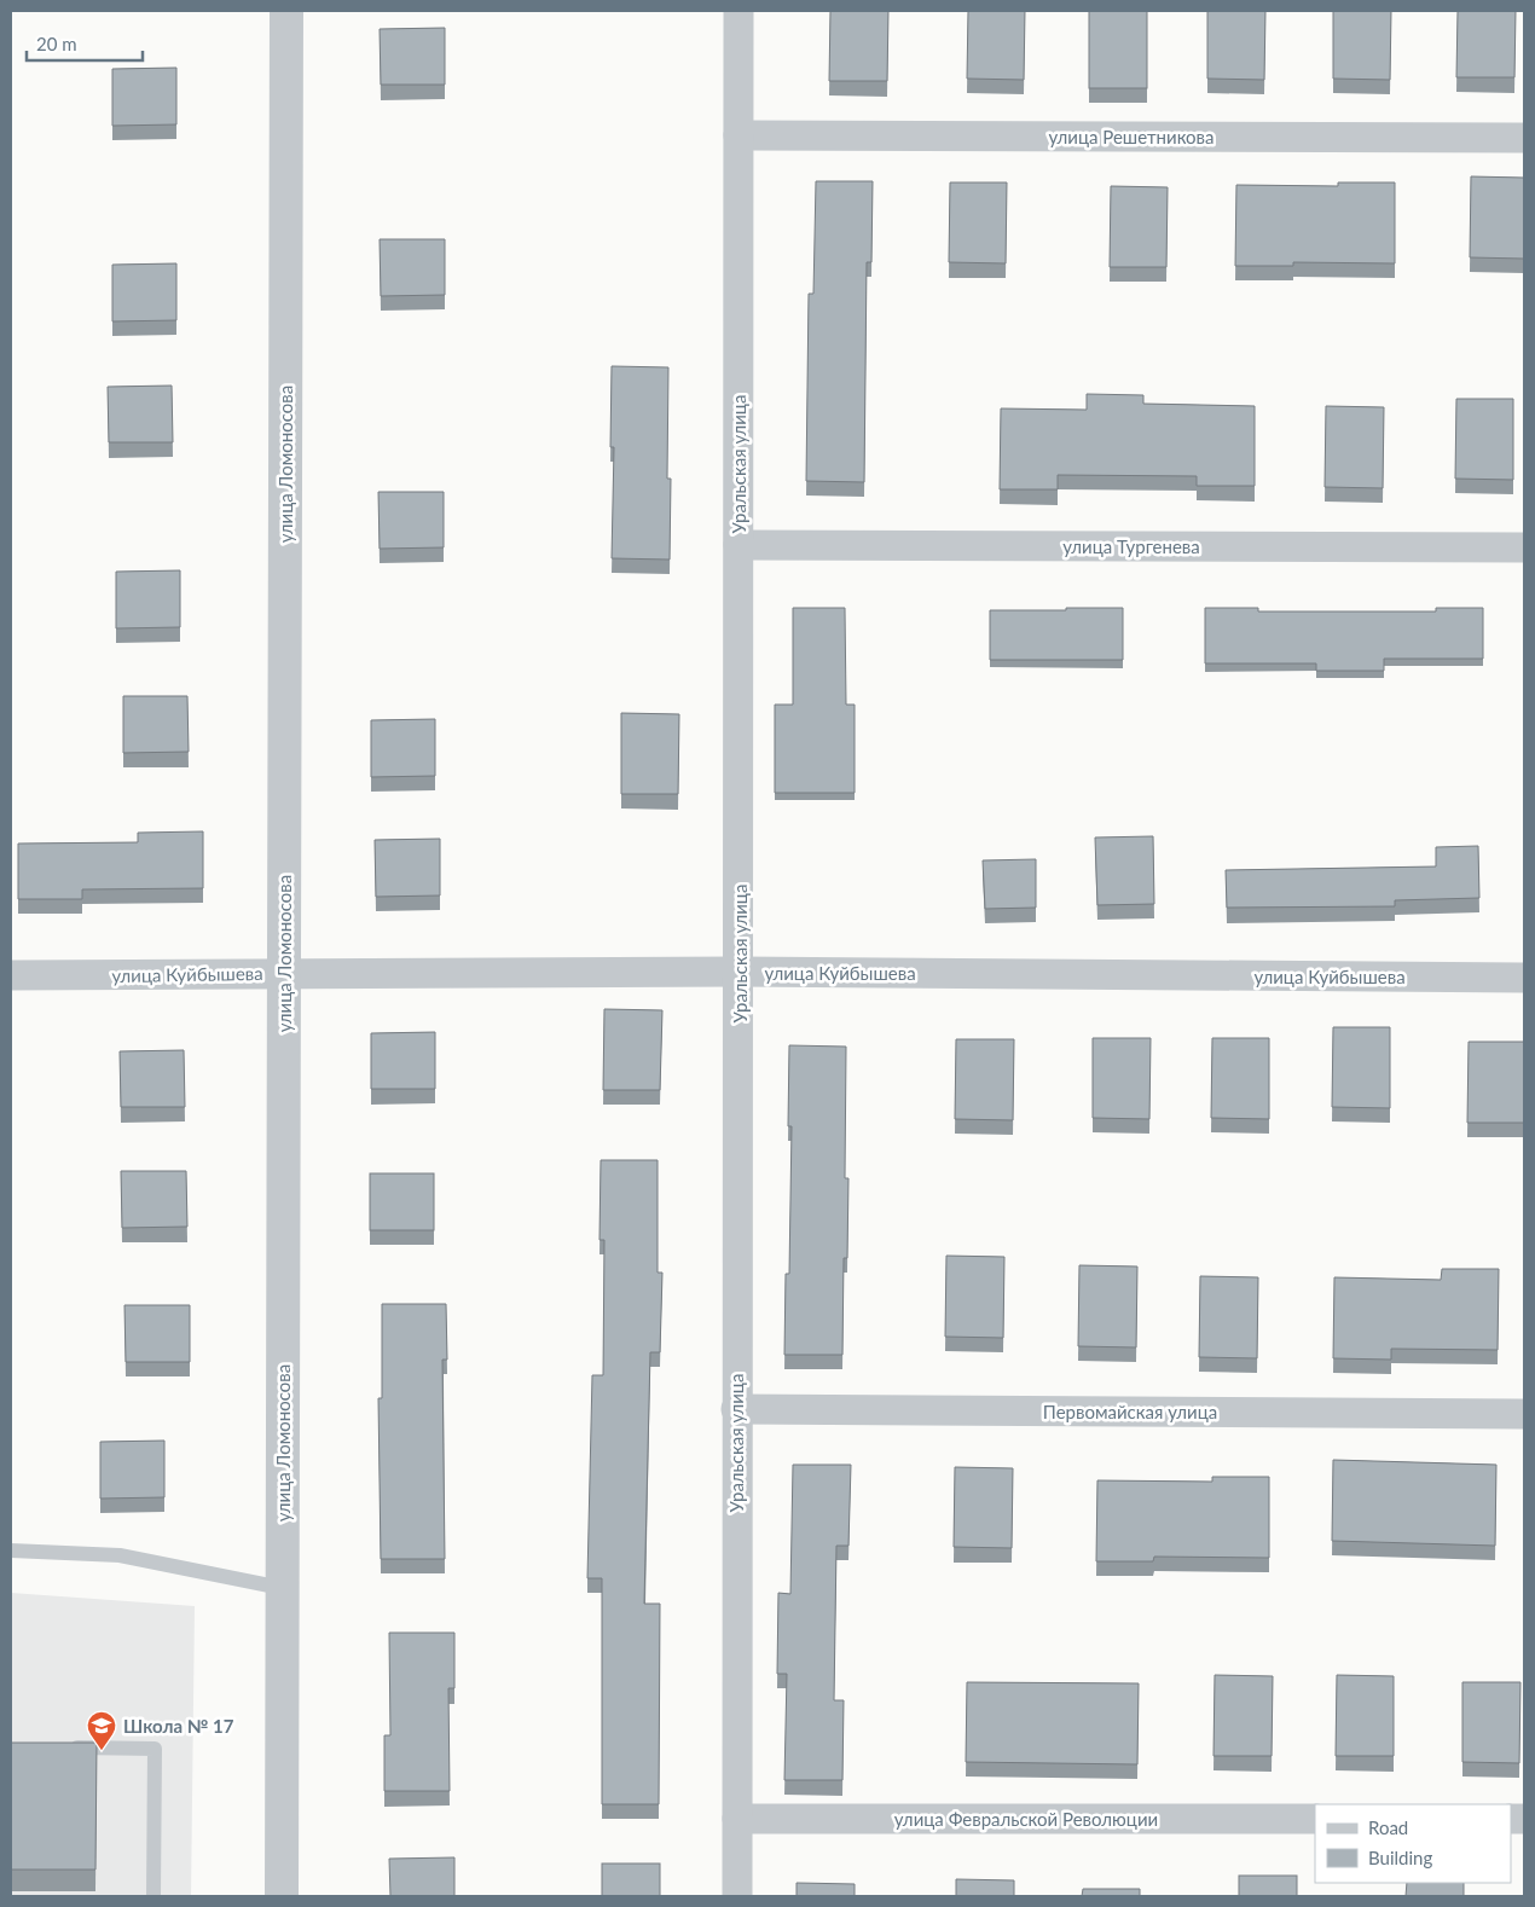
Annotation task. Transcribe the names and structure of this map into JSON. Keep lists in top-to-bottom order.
{
  "streets": {
    "street": [
      "улица Решетникова",
      "улица Ломоносова",
      "Уральская улица",
      "улица Тургенева",
      "улица Куйбышева",
      "Первомайская улица",
      "улица Февральской Революции"
    ]
  },
  "crossings": [
    ["улица Решетникова", "Уральская улица"],
    ["улица Ломоносова", "улица Куйбышева"],
    ["Уральская улица", "улица Тургенева"],
    ["Уральская улица", "улица Куйбышева"],
    ["Уральская улица", "Первомайская улица"],
    ["Уральская улица", "улица Февральской Революции"]
  ],
  "places": {
    "school or university": ["Школа № 17"]
  },
  "legend": ["Road", "Building"],
  "scale_bar": "20 m"
}
